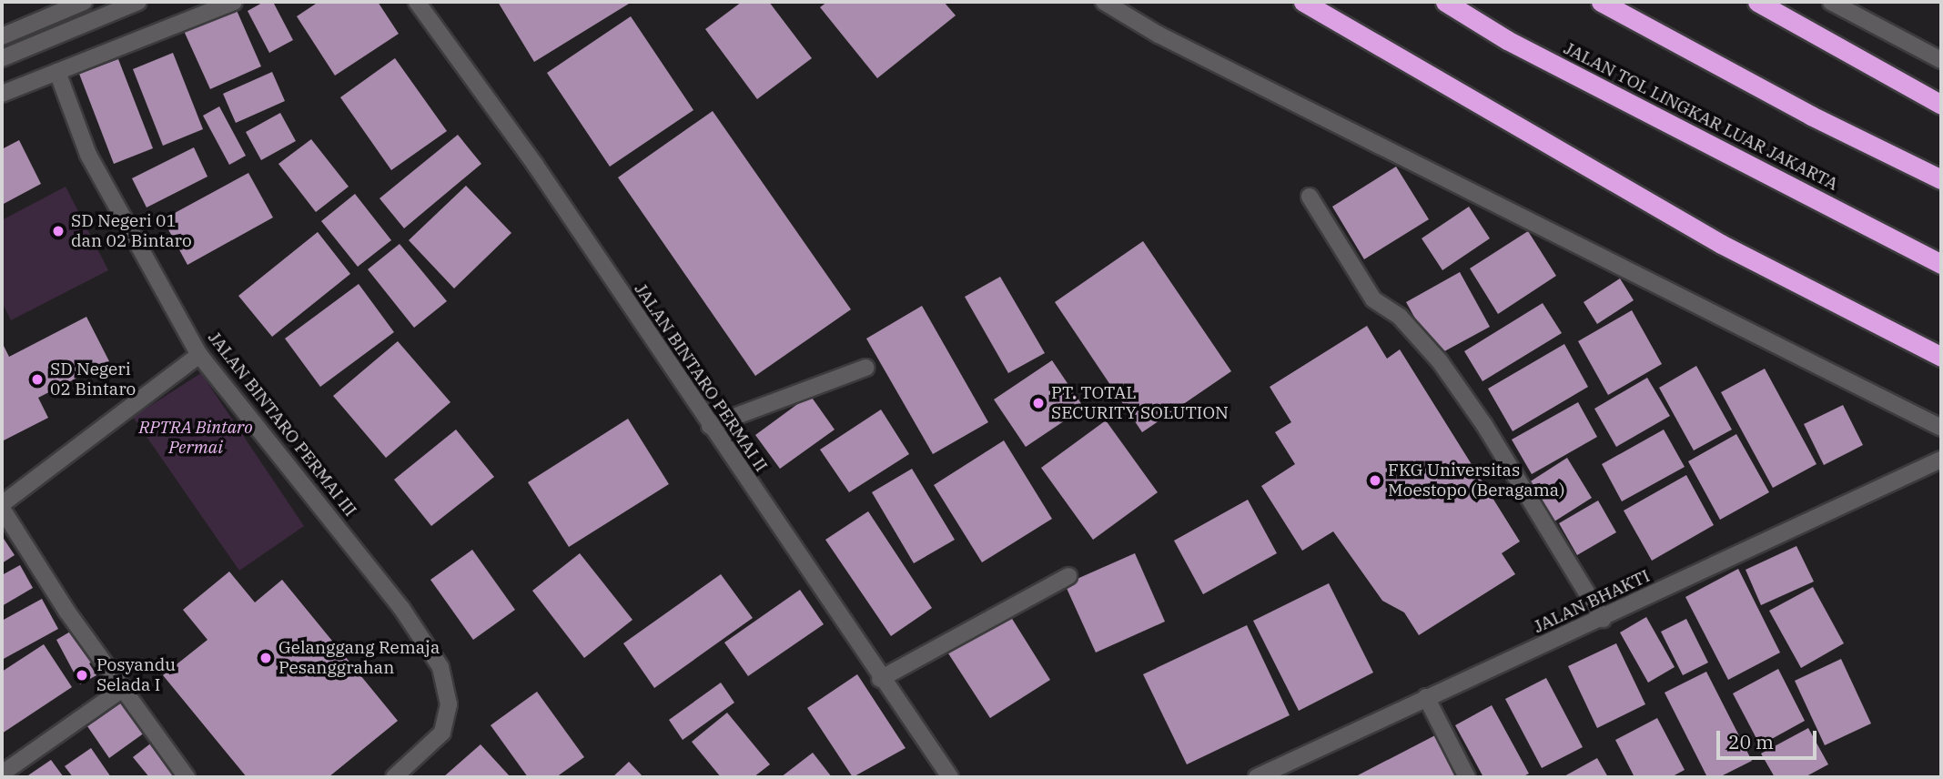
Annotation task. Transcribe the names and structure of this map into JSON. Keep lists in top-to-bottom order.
{
  "streets": {
    "highway": ["JALAN TOL LINGKAR LUAR JAKARTA"],
    "street": ["JALAN BINTARO PERMAI II", "JALAN BINTARO PERMAI III", "JALAN BHAKTI"]
  },
  "parks": ["RPTRA Bintaro Permai"],
  "places": [
    "SD Negeri 01 dan 02 Bintaro",
    "SD Negeri 02 Bintaro",
    "PT. TOTAL SECURITY SOLUTION",
    "FKG Universitas Moestopo (Beragama)",
    "Gelanggang Remaja Pesanggrahan",
    "Posyandu Selada I"
  ],
  "scale_bar": "20 m"
}
